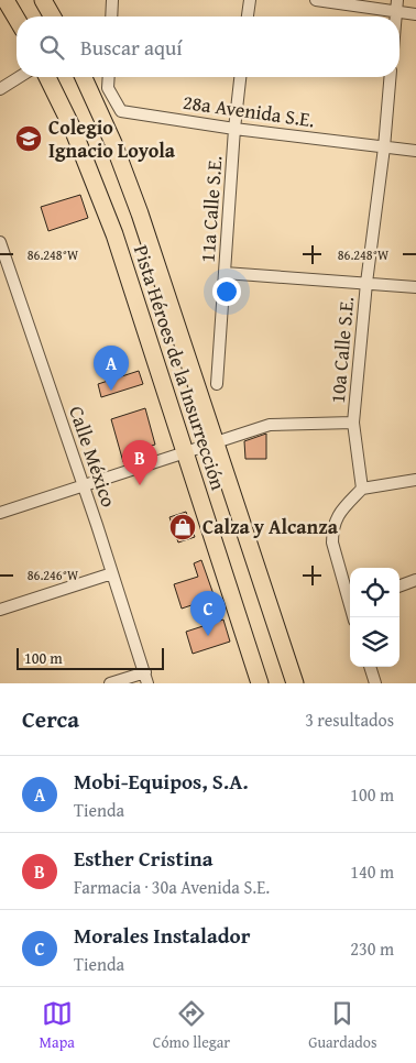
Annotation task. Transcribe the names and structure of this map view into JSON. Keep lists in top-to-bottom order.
{
  "streets": {
    "main road": ["Pista Héroes de la Insurrección"],
    "street": [
      "28a Avenida S.E.",
      "11a Calle S.E.",
      "10a Calle S.E.",
      "Calle México"
    ]
  },
  "crossings": [
    ["28a Avenida S.E.", "11a Calle S.E."],
    ["28a Avenida S.E.", "10a Calle S.E."]
  ],
  "places": {
    "school or university": ["Colegio Ignacio Loyola"],
    "shop": ["Calza y Alcanza"]
  },
  "scale_bar": "100 m",
  "page": {
    "search": "Buscar aquí",
    "pins": ["A", "B", "C"],
    "scale": "100 m",
    "heading": ["Cerca", "3 resultados"],
    "list": [
      {
        "mark": "A",
        "name": "Mobi-Equipos, S.A.",
        "note": "Tienda",
        "value": "100 m"
      },
      {
        "mark": "B",
        "name": "Esther Cristina",
        "note": "Farmacia · 30a Avenida S.E.",
        "value": "140 m"
      },
      {
        "mark": "C",
        "name": "Morales Instalador",
        "note": "Tienda",
        "value": "230 m"
      }
    ],
    "nav": ["Mapa", "Cómo llegar", "Guardados"]
  },
  "coordinates": ["86.248°W", "86.246°W"]
}
